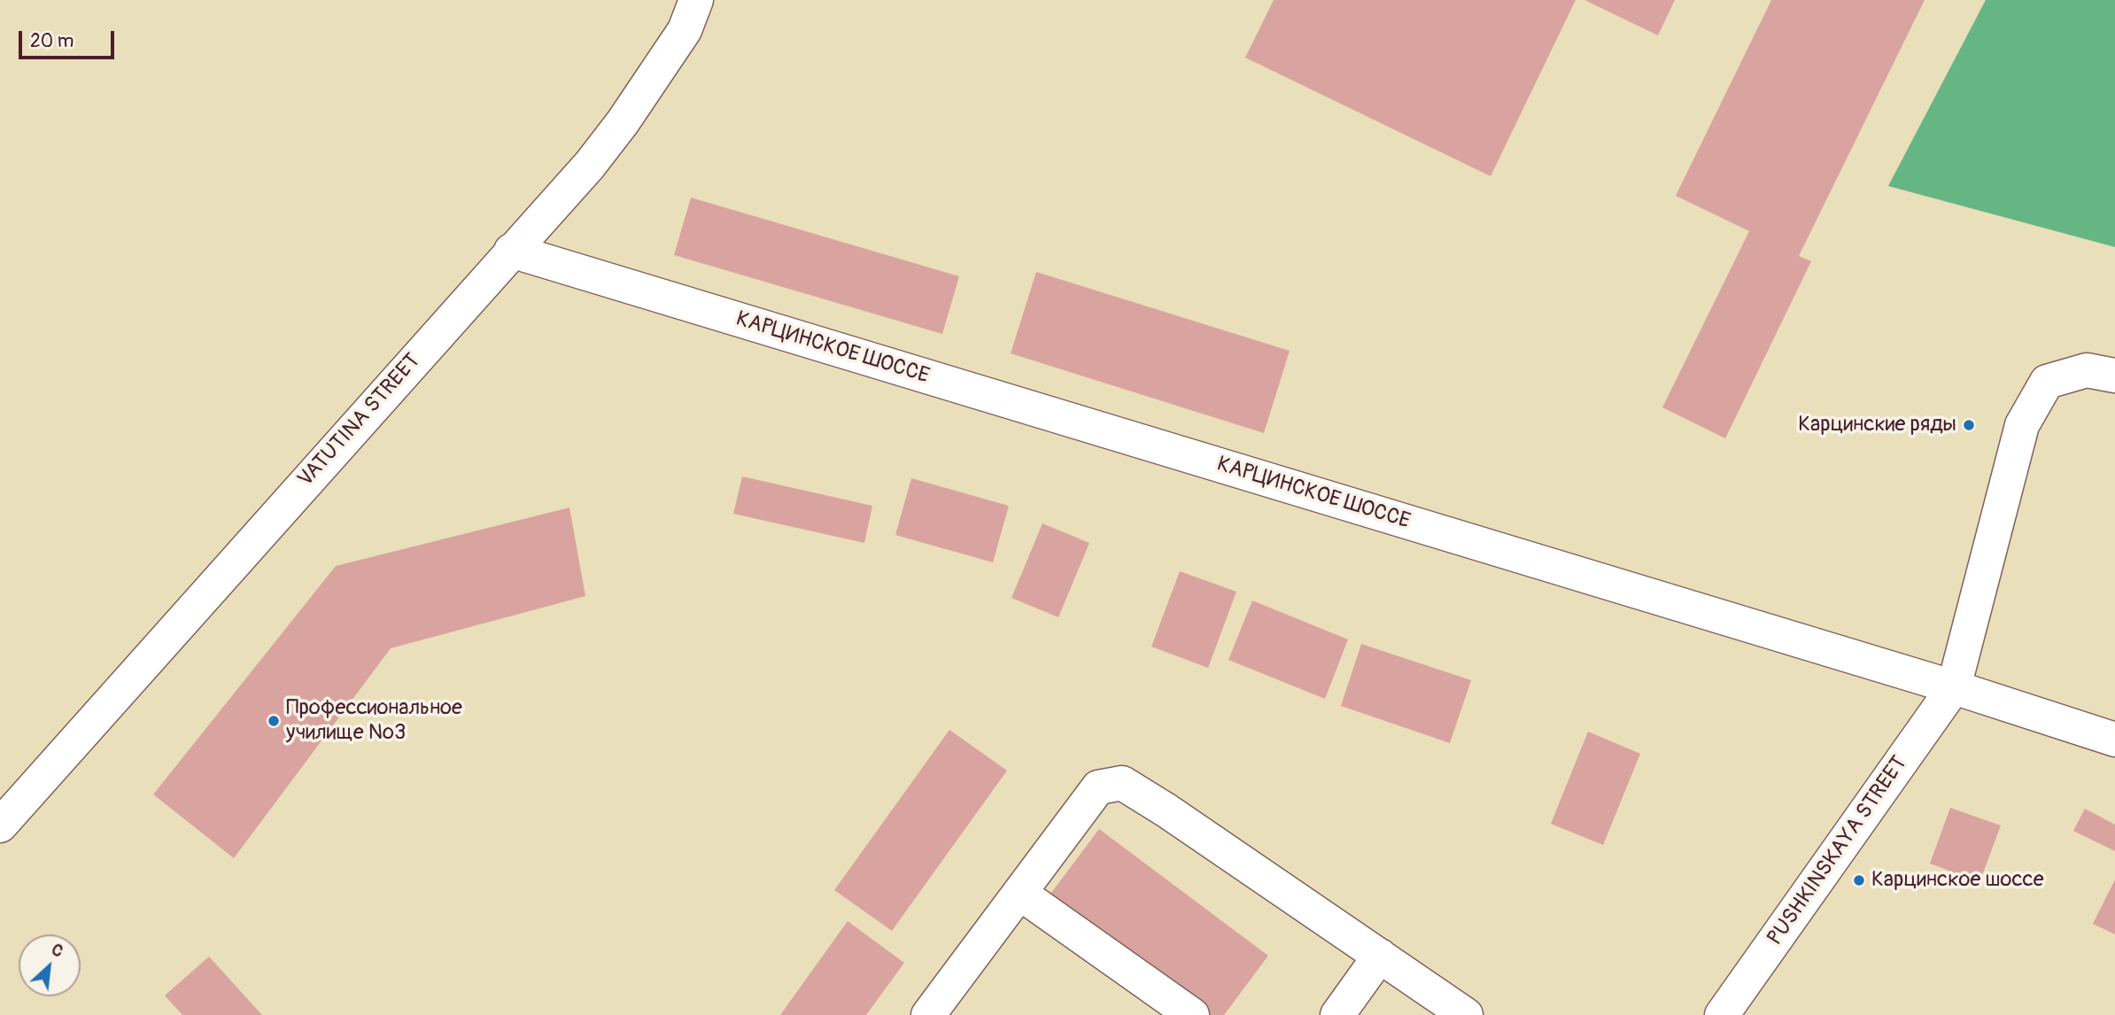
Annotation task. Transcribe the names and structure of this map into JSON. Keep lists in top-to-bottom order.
{
  "streets": {
    "main road": ["КАРЦИНСКОЕ ШОССЕ", "VATUTINA STREET", "PUSHKINSKAYA STREET"]
  },
  "crossings": [
    ["КАРЦИНСКОЕ ШОССЕ", "VATUTINA STREET"],
    ["КАРЦИНСКОЕ ШОССЕ", "PUSHKINSKAYA STREET"]
  ],
  "places": ["Карцинские ряды", "Профессиональное училище №3", "Карцинское шоссе"],
  "scale_bar": "20 m",
  "north": "top right"
}
